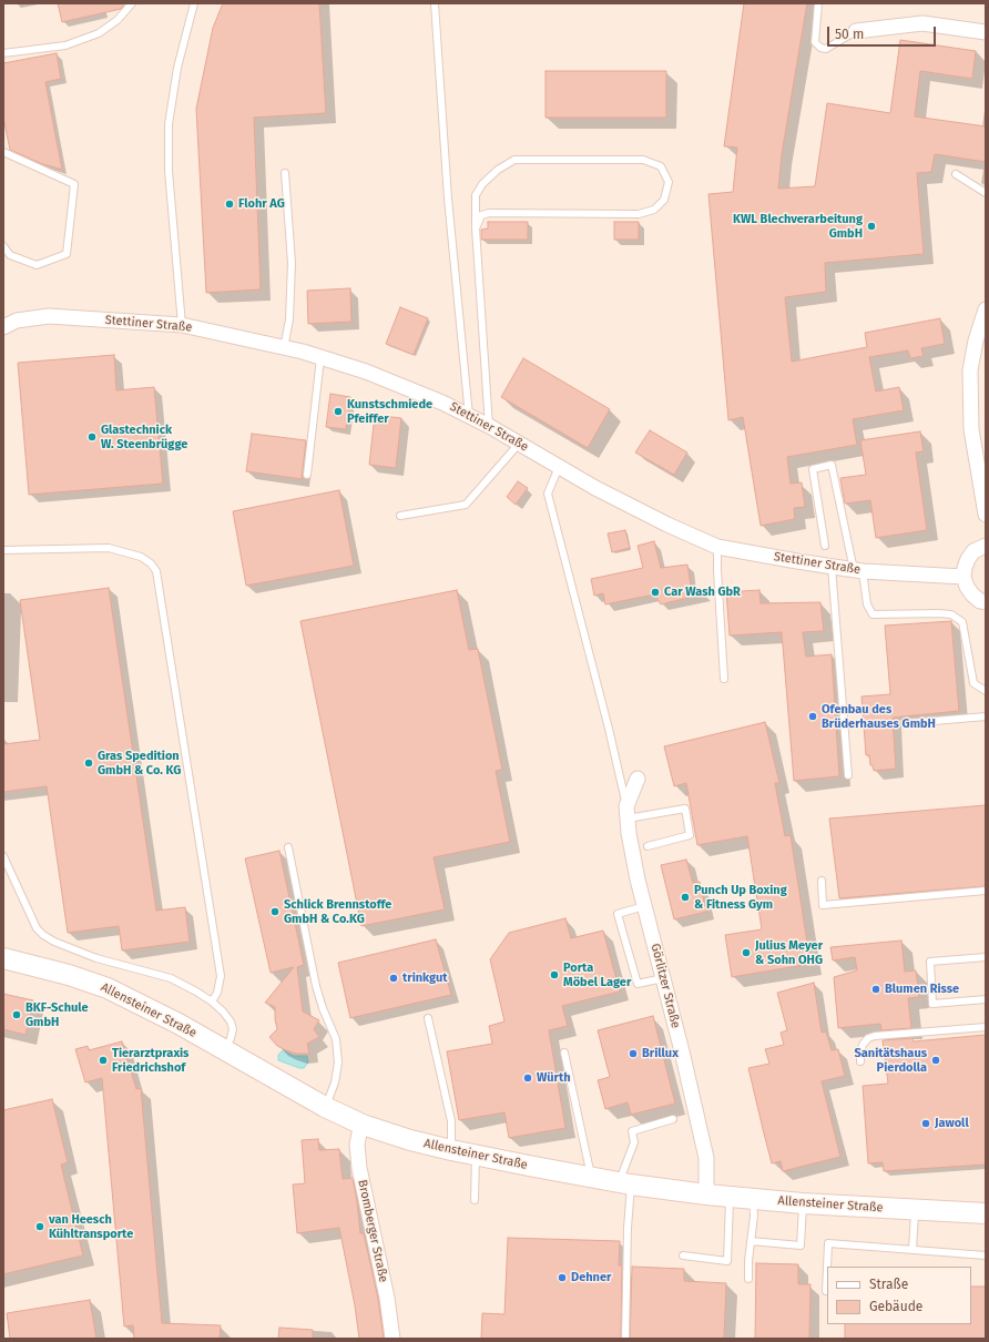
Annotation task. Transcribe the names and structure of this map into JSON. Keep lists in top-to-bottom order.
{
  "streets": {
    "street": [
      "Stettiner Straße",
      "Görlitzer Straße",
      "Allensteiner Straße",
      "Bromberger Straße"
    ]
  },
  "crossings": [
    ["Görlitzer Straße", "Allensteiner Straße"],
    ["Allensteiner Straße", "Bromberger Straße"]
  ],
  "places": [
    "Flohr AG",
    "KWL Blechverarbeitung GmbH",
    "Kunstschmiede Pfeiffer",
    "Glastechnick W. Steenbrügge",
    "Car Wash GbR",
    "Ofenbau des Brüderhauses GmbH",
    "Gras Spedition GmbH & Co. KG",
    "Punch Up Boxing & Fitness Gym",
    "Schlick Brennstoffe GmbH & Co.KG",
    "Julius Meyer & Sohn OHG",
    "Porta Möbel Lager",
    "trinkgut",
    "Blumen Risse",
    "BKF-Schule GmbH",
    "Brillux",
    "Tierarztpraxis Friedrichshof",
    "Sanitätshaus Pierdolla",
    "Würth",
    "Jawoll",
    "van Heesch Kühltransporte",
    "Dehner"
  ],
  "legend": ["Straße", "Gebäude"],
  "scale_bar": "50 m"
}
